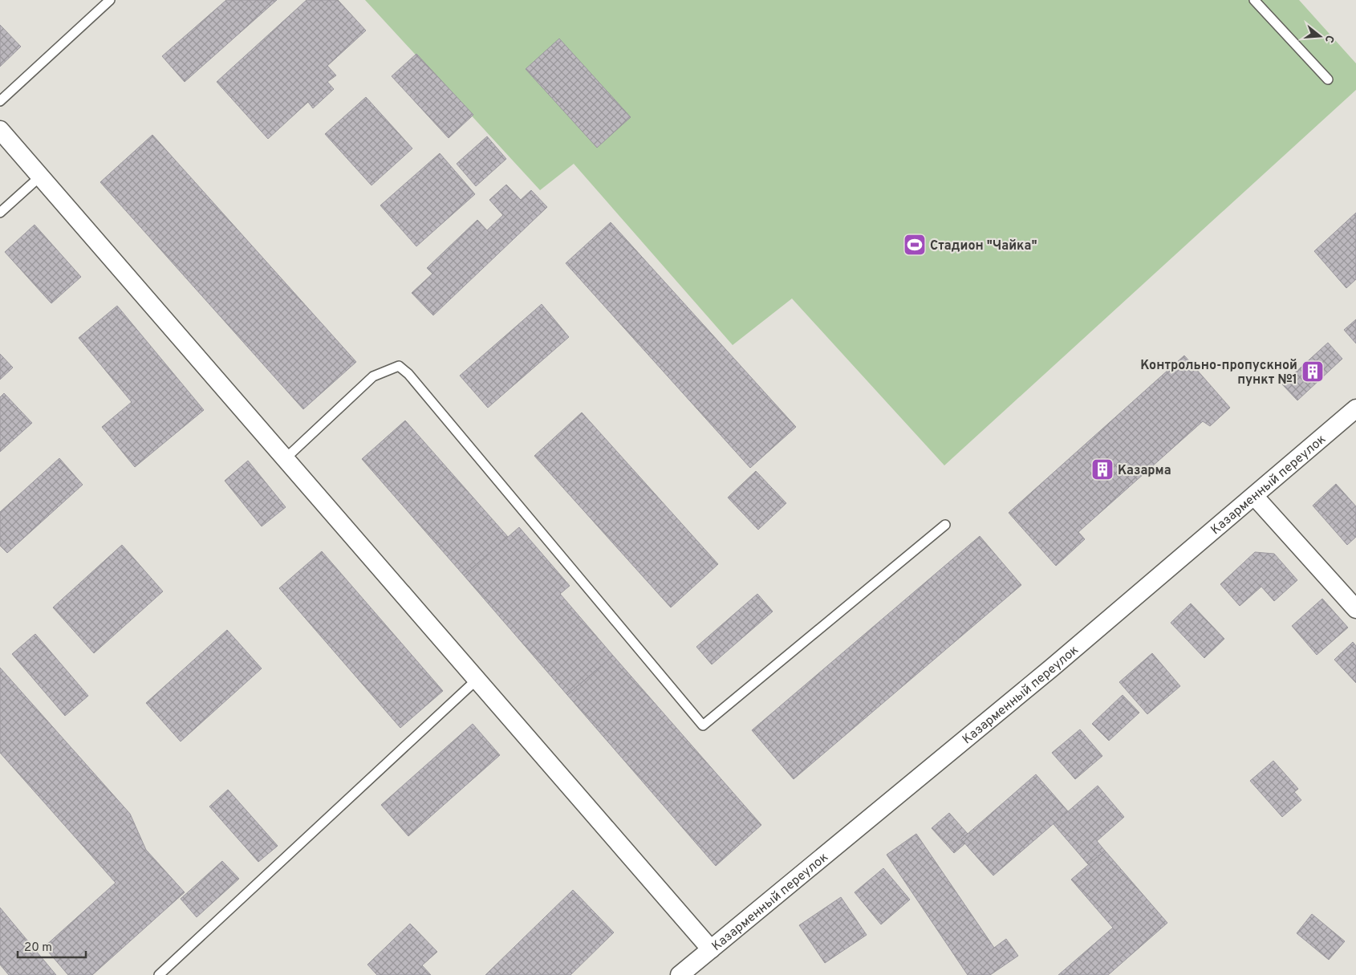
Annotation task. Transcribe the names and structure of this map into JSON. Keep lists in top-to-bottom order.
{
  "streets": {
    "street": ["Казарменный переулок"]
  },
  "places": {
    "sports": ["Стадион \"Чайка\""],
    "building": ["Контрольно-пропускной пункт №1", "Казарма"]
  },
  "scale_bar": "20 m",
  "north": "right"
}
